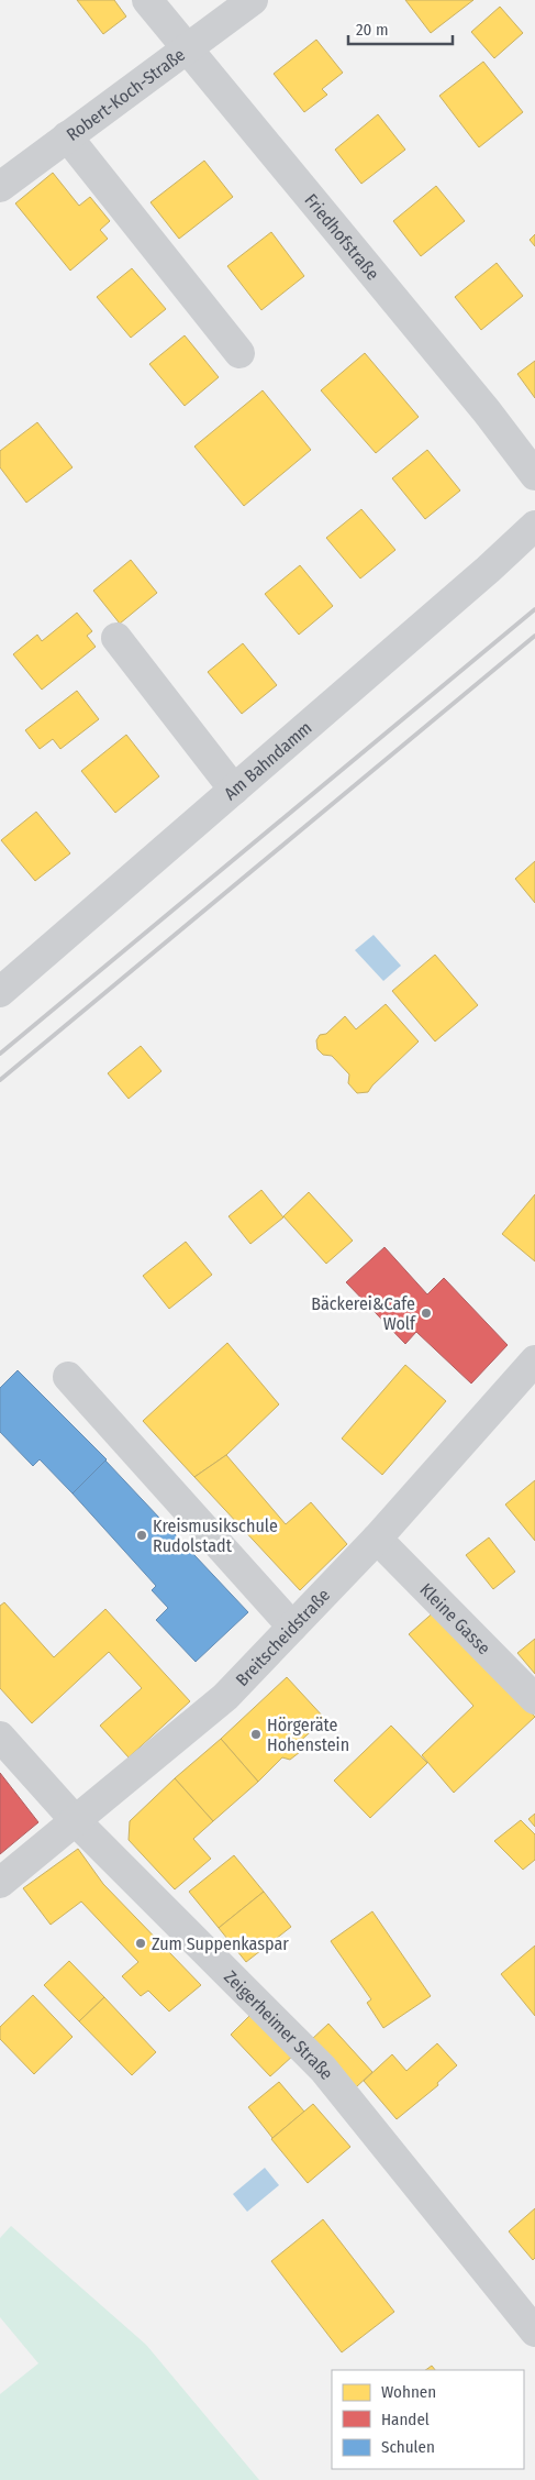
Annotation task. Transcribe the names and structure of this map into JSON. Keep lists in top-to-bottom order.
{
  "streets": {
    "street": [
      "Robert-Koch-Straße",
      "Friedhofstraße",
      "Am Bahndamm",
      "Kleine Gasse",
      "Breitscheidstraße",
      "Zeigerheimer Straße"
    ]
  },
  "crossings": [
    ["Robert-Koch-Straße", "Friedhofstraße"],
    ["Kleine Gasse", "Breitscheidstraße"],
    ["Breitscheidstraße", "Zeigerheimer Straße"]
  ],
  "places": [
    "Bäckerei&Cafe Wolf",
    "Kreismusikschule Rudolstadt",
    "Hörgeräte Hohenstein",
    "Zum Suppenkaspar"
  ],
  "legend": ["Wohnen", "Handel", "Schulen"],
  "scale_bar": "20 m"
}
